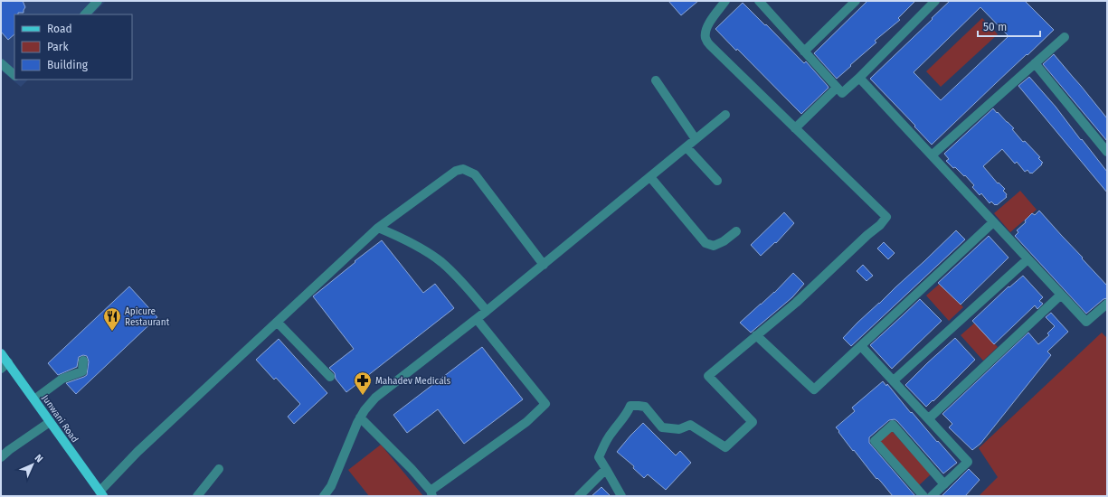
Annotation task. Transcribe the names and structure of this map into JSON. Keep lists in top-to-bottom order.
{
  "streets": {
    "main road": ["Junwani Road"]
  },
  "places": {
    "restaurant": ["Apicure Restaurant"],
    "pharmacy": ["Mahadev Medicals"]
  },
  "legend": ["Road", "Park", "Building"],
  "scale_bar": "50 m",
  "north": "top right"
}
